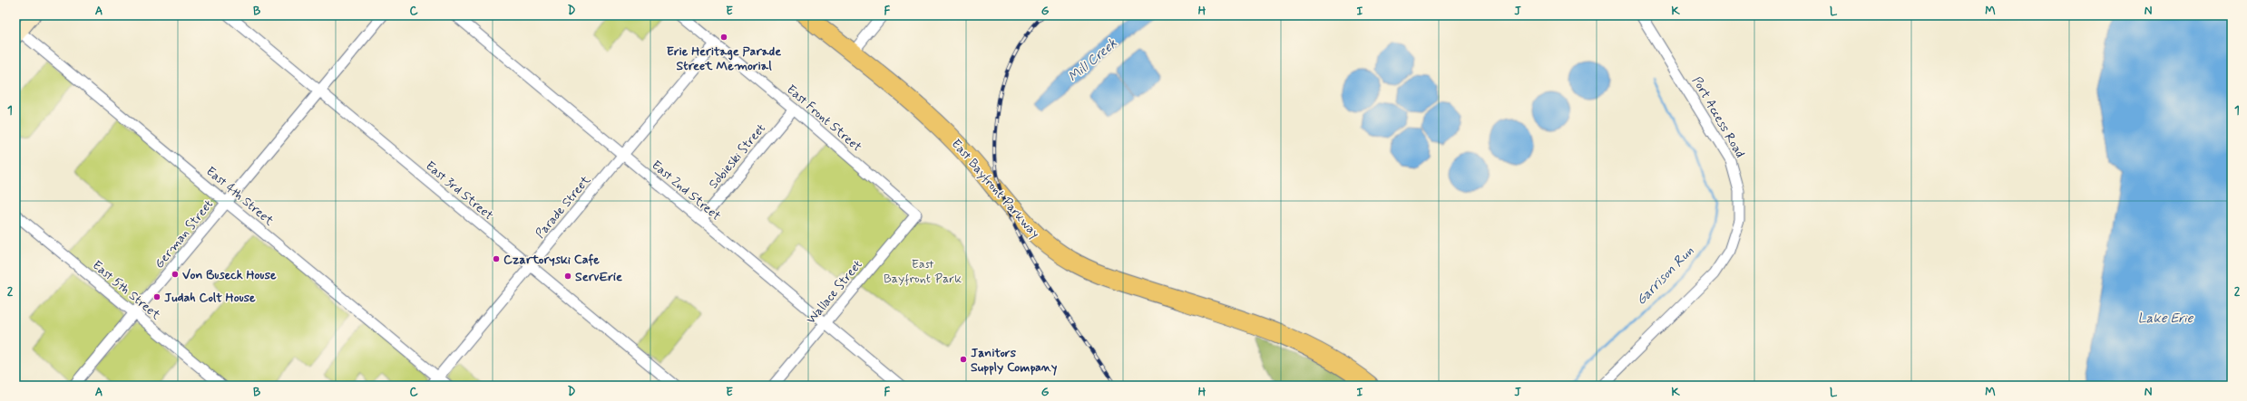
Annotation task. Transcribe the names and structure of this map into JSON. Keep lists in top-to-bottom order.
{
  "streets": {
    "highway": ["East Bayfront Parkway"],
    "street": [
      "Port Access Road",
      "East Front Street",
      "Sobieski Street",
      "East 3rd Street",
      "East 2nd Street",
      "East 4th Street",
      "Parade Street",
      "German Street",
      "East 5th Street",
      "Wallace Street"
    ]
  },
  "crossings": [
    ["East Front Street", "Sobieski Street"],
    ["East Front Street", "Parade Street"],
    ["East Front Street", "Wallace Street"],
    ["Sobieski Street", "East 2nd Street"],
    ["East 3rd Street", "Parade Street"],
    ["East 3rd Street", "German Street"],
    ["East 2nd Street", "Parade Street"],
    ["East 2nd Street", "Wallace Street"],
    ["East 4th Street", "Parade Street"],
    ["East 4th Street", "German Street"],
    ["German Street", "East 5th Street"]
  ],
  "water": ["Mill Creek", "Garrison Run", "Lake Erie"],
  "parks": ["East Bayfront Park"],
  "places": [
    "Erie Heritage Parade Street Memorial",
    "Czartoryski Cafe",
    "Von Buseck House",
    "ServErie",
    "Judah Colt House",
    "Janitors Supply Company"
  ],
  "grid": {
    "columns": [
      "A",
      "B",
      "C",
      "D",
      "E",
      "F",
      "G",
      "H",
      "I",
      "J",
      "K",
      "L",
      "M",
      "N"
    ],
    "rows": ["1", "2"]
  }
}
